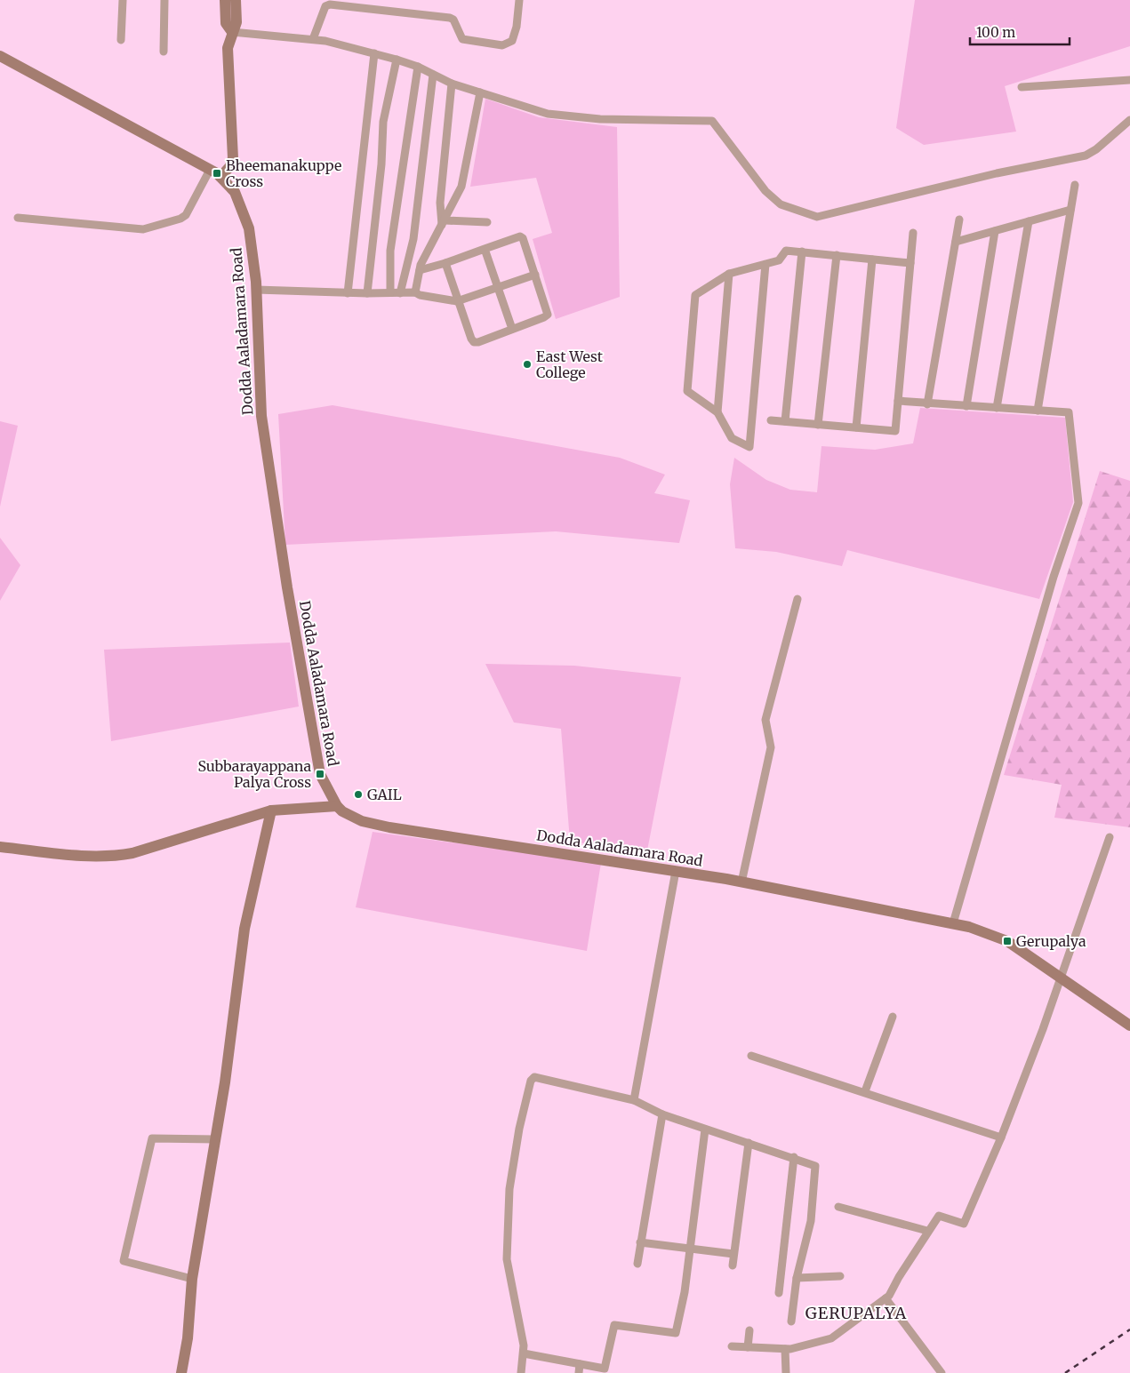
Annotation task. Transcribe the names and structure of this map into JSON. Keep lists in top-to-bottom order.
{
  "streets": {
    "main road": ["Dodda Aaladamara Road"]
  },
  "districts": ["GERUPALYA"],
  "places": {
    "transit": ["Bheemanakuppe Cross", "Subbarayappana Palya Cross", "Gerupalya"],
    "other": ["East West College", "GAIL"]
  },
  "scale_bar": "100 m"
}
